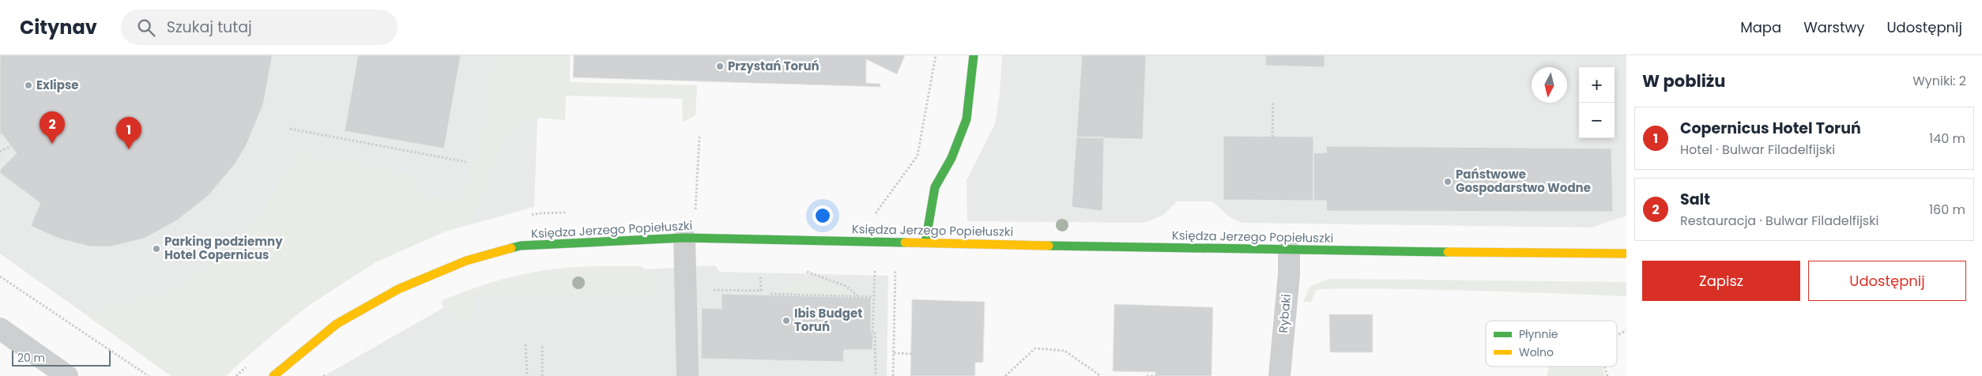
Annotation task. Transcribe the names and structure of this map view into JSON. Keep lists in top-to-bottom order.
{
  "streets": {
    "street": ["Księdza Jerzego Popiełuszki", "Rybaki"]
  },
  "crossings": [
    ["Księdza Jerzego Popiełuszki", "Rybaki"]
  ],
  "places": [
    "Przystań Toruń",
    "Exlipse",
    "Państwowe Gospodarstwo Wodne",
    "Parking podziemny Hotel Copernicus",
    "Ibis Budget Toruń"
  ],
  "legend": ["Płynnie", "Wolno"],
  "scale_bar": "20 m",
  "north": "bottom",
  "page": {
    "header": "Citynav",
    "search": "Szukaj tutaj",
    "nav": ["Mapa", "Warstwy", "Udostępnij"],
    "heading": ["W pobliżu", "Wyniki: 2"],
    "map_buttons": ["+", "−"],
    "list": [
      {
        "mark": "1",
        "name": "Copernicus Hotel Toruń",
        "note": "Hotel · Bulwar Filadelfijski",
        "value": "140 m"
      },
      {
        "mark": "2",
        "name": "Salt",
        "note": "Restauracja · Bulwar Filadelfijski",
        "value": "160 m"
      }
    ],
    "pins": ["2", "1"],
    "buttons": ["Zapisz", "Udostępnij"],
    "scale": "20 m"
  }
}
